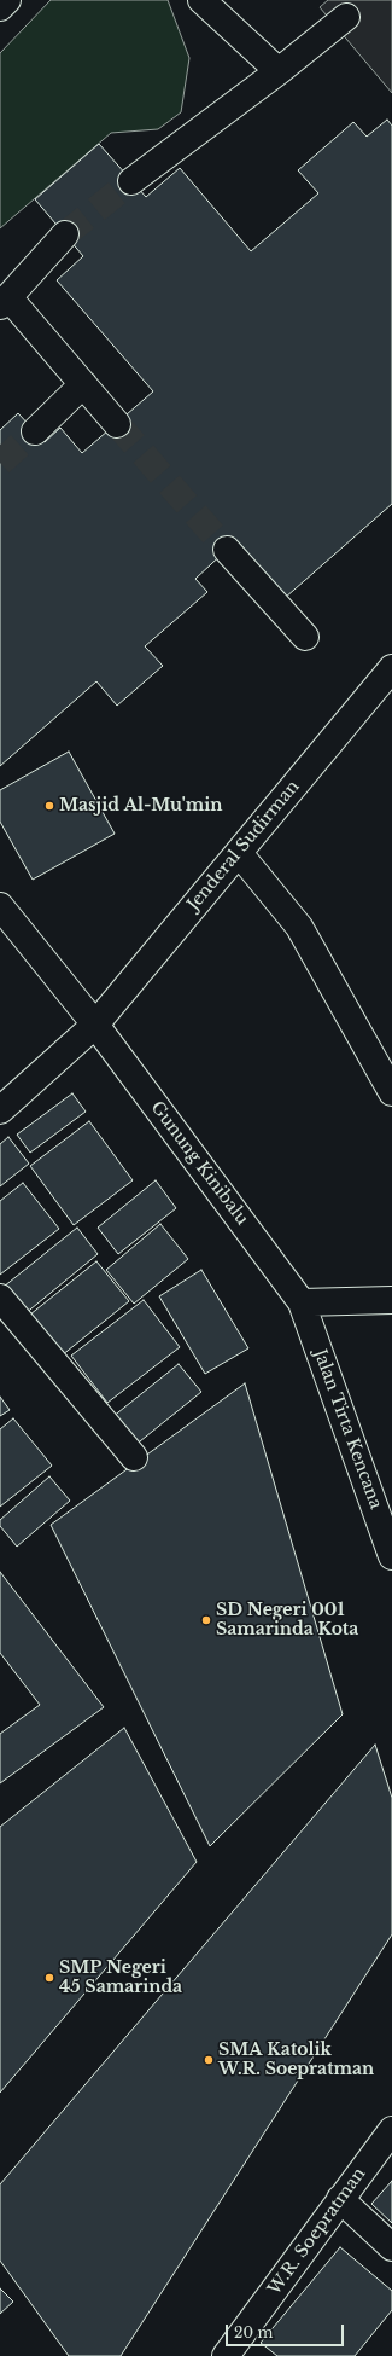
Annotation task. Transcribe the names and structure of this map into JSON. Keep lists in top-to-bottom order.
{
  "streets": {
    "main road": [
      "Jenderal Sudirman",
      "Gunung Kinibalu",
      "Jalan Tirta Kencana",
      "W.R. Soepratman"
    ]
  },
  "crossings": [
    ["Jenderal Sudirman", "Gunung Kinibalu"],
    ["Gunung Kinibalu", "Jalan Tirta Kencana"]
  ],
  "places": [
    "Masjid Al-Mu'min",
    "SD Negeri 001 Samarinda Kota",
    "SMP Negeri 45 Samarinda",
    "SMA Katolik W.R. Soepratman"
  ],
  "scale_bar": "20 m"
}
